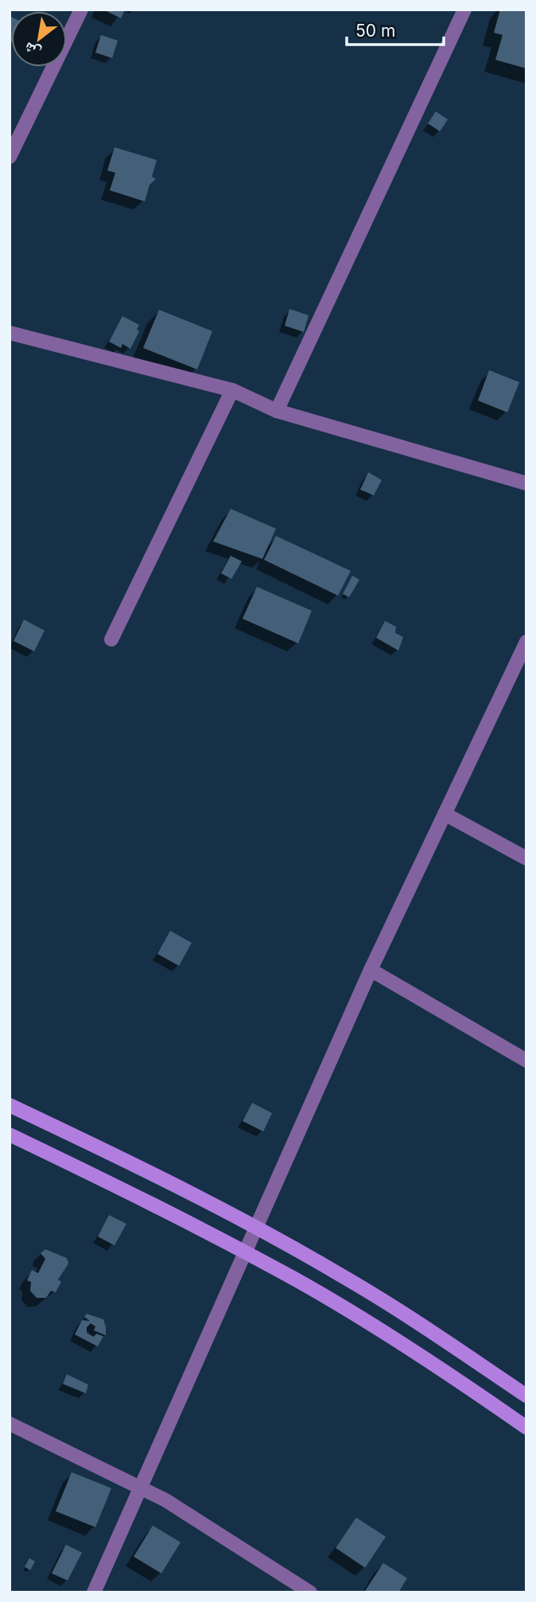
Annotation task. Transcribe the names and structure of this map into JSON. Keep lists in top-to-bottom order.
{
  "scale_bar": "50 m",
  "north": "bottom left"
}
